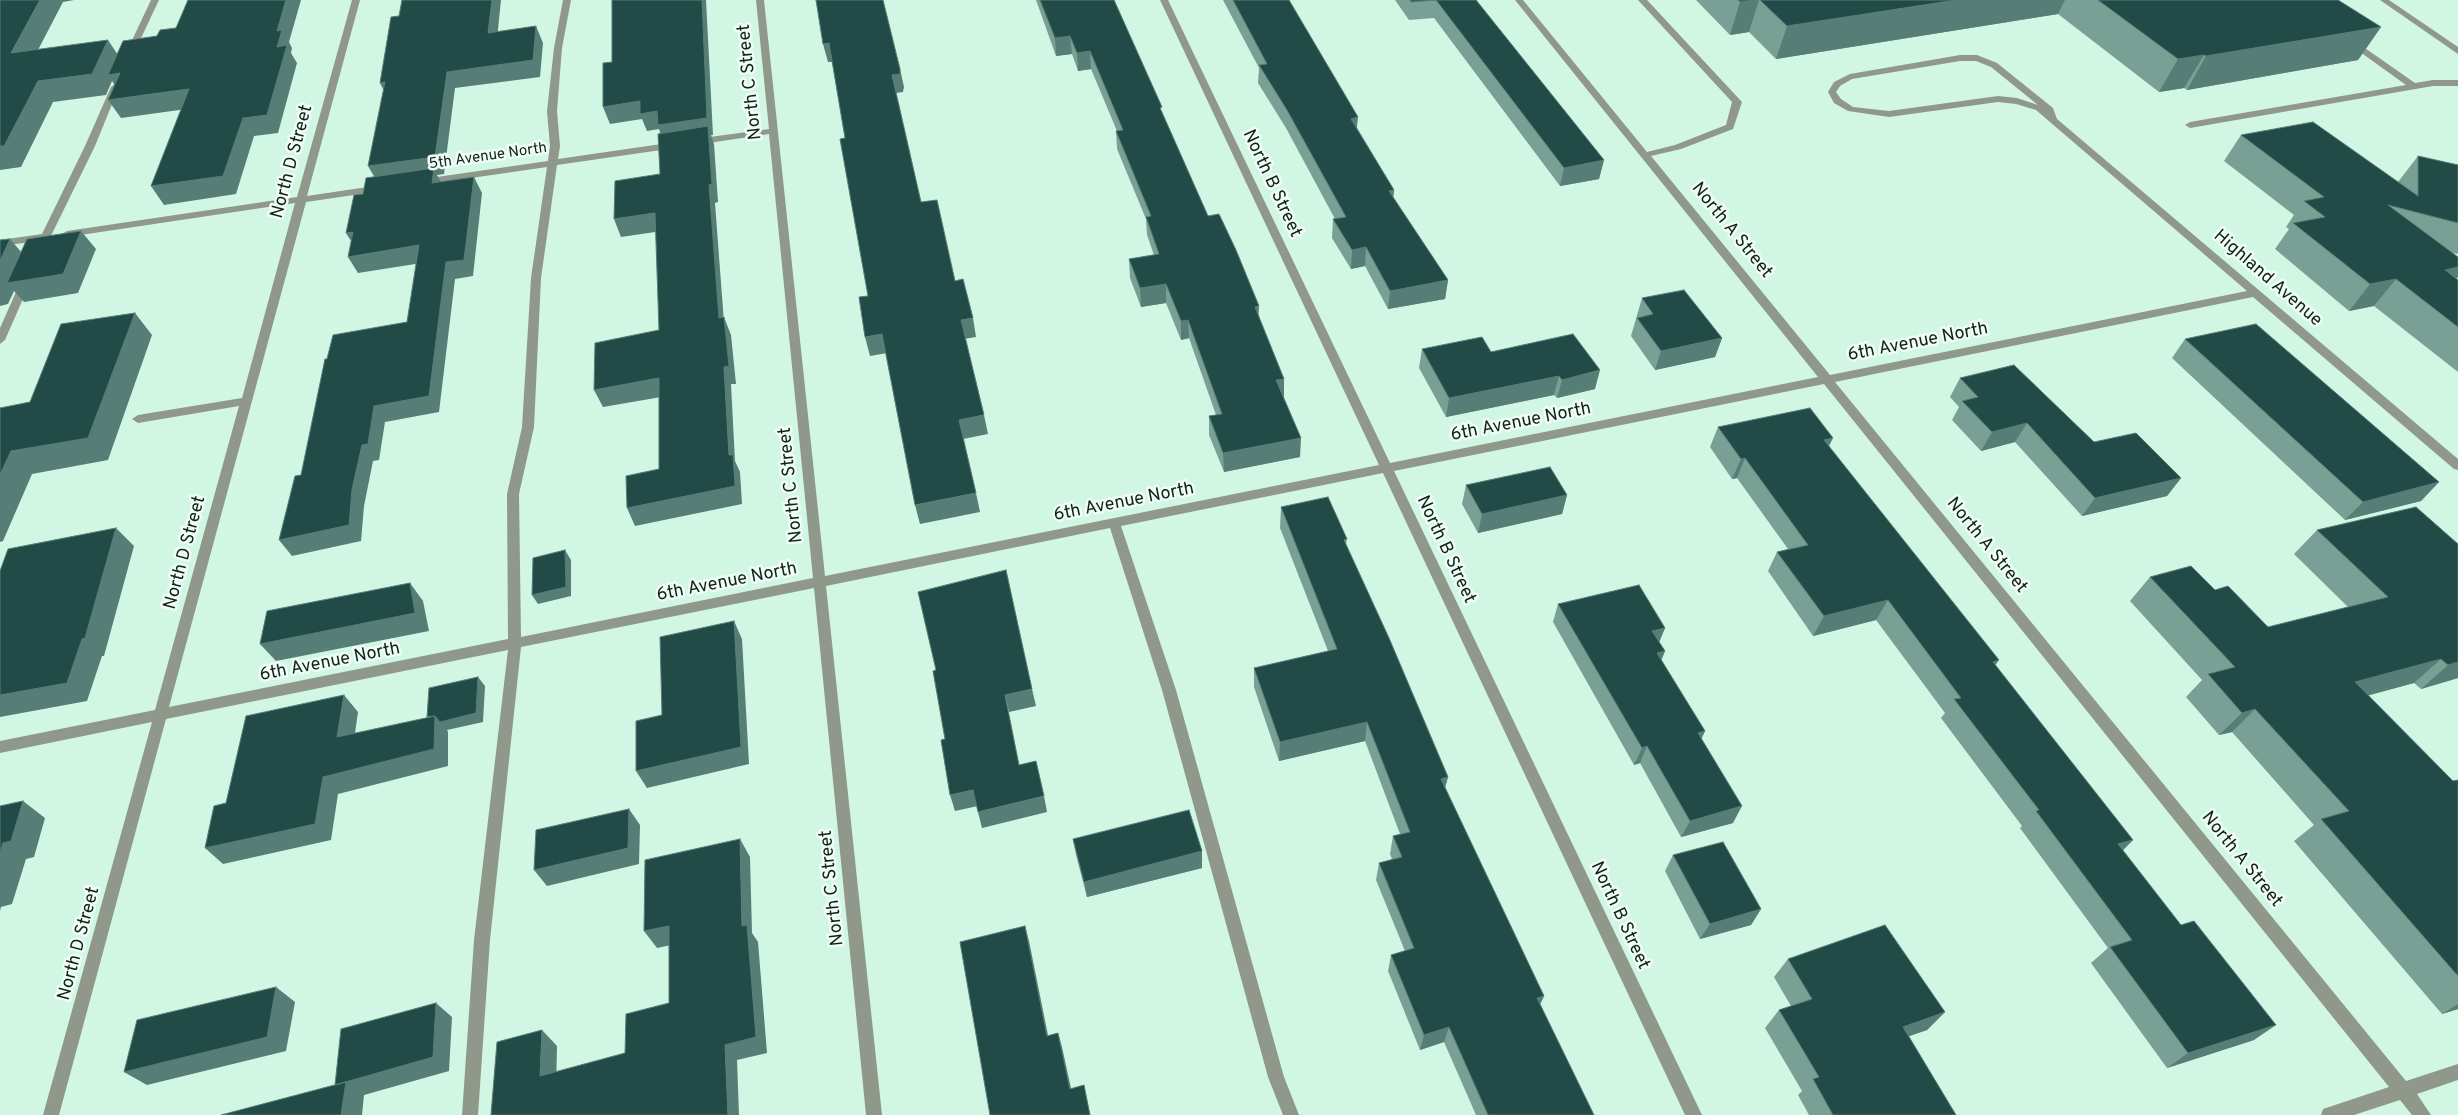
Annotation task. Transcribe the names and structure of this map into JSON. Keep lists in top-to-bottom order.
{
  "streets": {
    "street": [
      "North C Street",
      "5th Avenue North",
      "North D Street",
      "North B Street",
      "North A Street",
      "Highland Avenue",
      "6th Avenue North"
    ]
  },
  "crossings": [
    ["North C Street", "5th Avenue North"],
    ["North C Street", "6th Avenue North"],
    ["North D Street", "6th Avenue North"],
    ["North B Street", "6th Avenue North"],
    ["North A Street", "6th Avenue North"],
    ["Highland Avenue", "6th Avenue North"]
  ]
}
